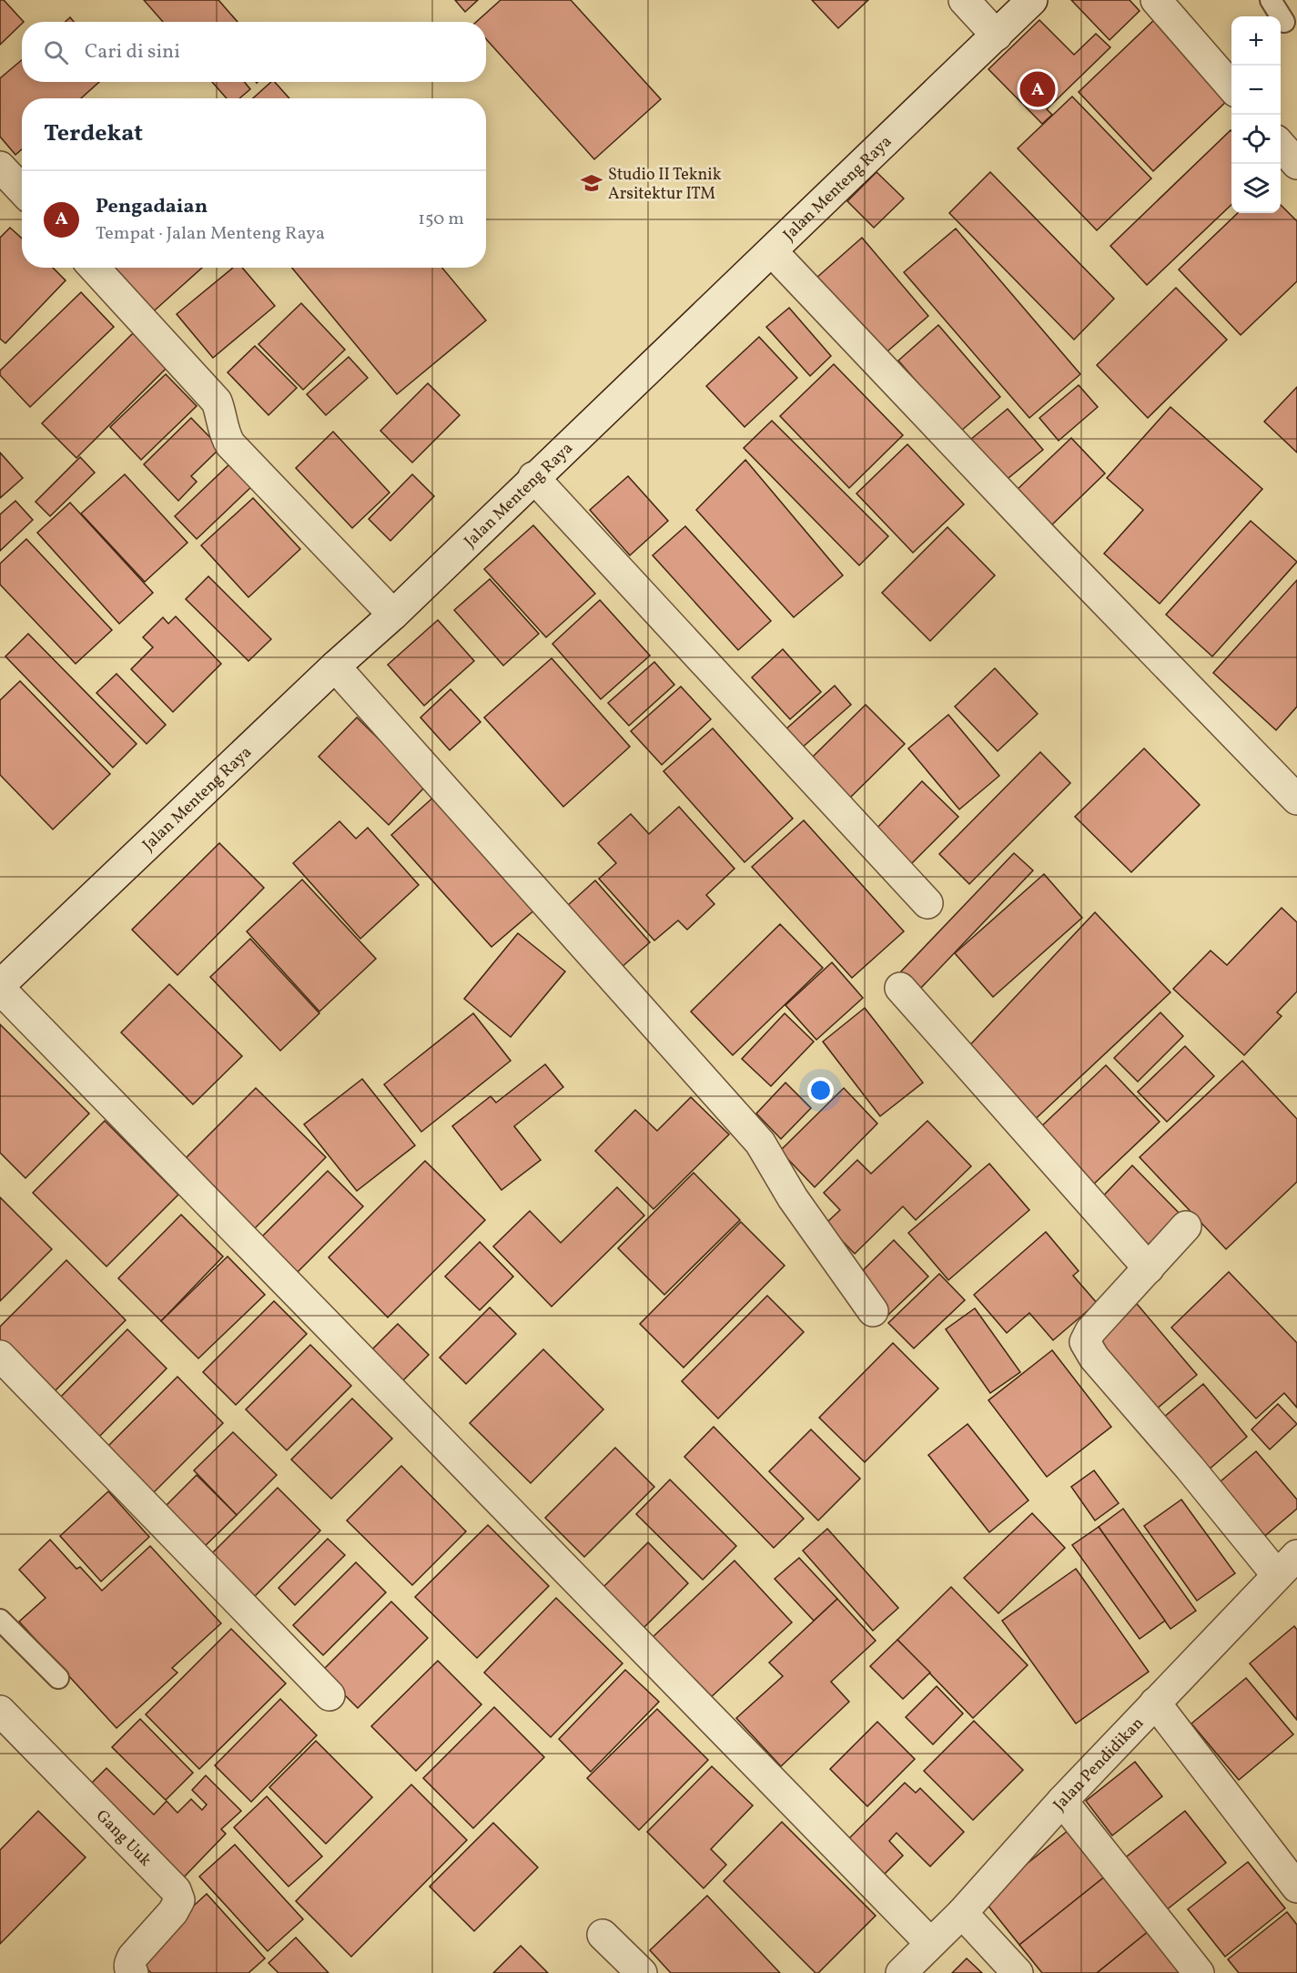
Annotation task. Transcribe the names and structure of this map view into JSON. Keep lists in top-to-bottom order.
{
  "streets": {
    "street": ["Jalan Menteng Raya", "Jalan Pendidikan", "Gang Uuk"]
  },
  "places": {
    "school or university": ["Studio II Teknik Arsitektur ITM"]
  },
  "page": {
    "map_buttons": ["+", "−"],
    "search": "Cari di sini",
    "pins": "A",
    "heading": "Terdekat",
    "list": [
      {
        "mark": "A",
        "name": "Pengadaian",
        "note": "Tempat · Jalan Menteng Raya",
        "value": "150 m"
      }
    ]
  }
}
